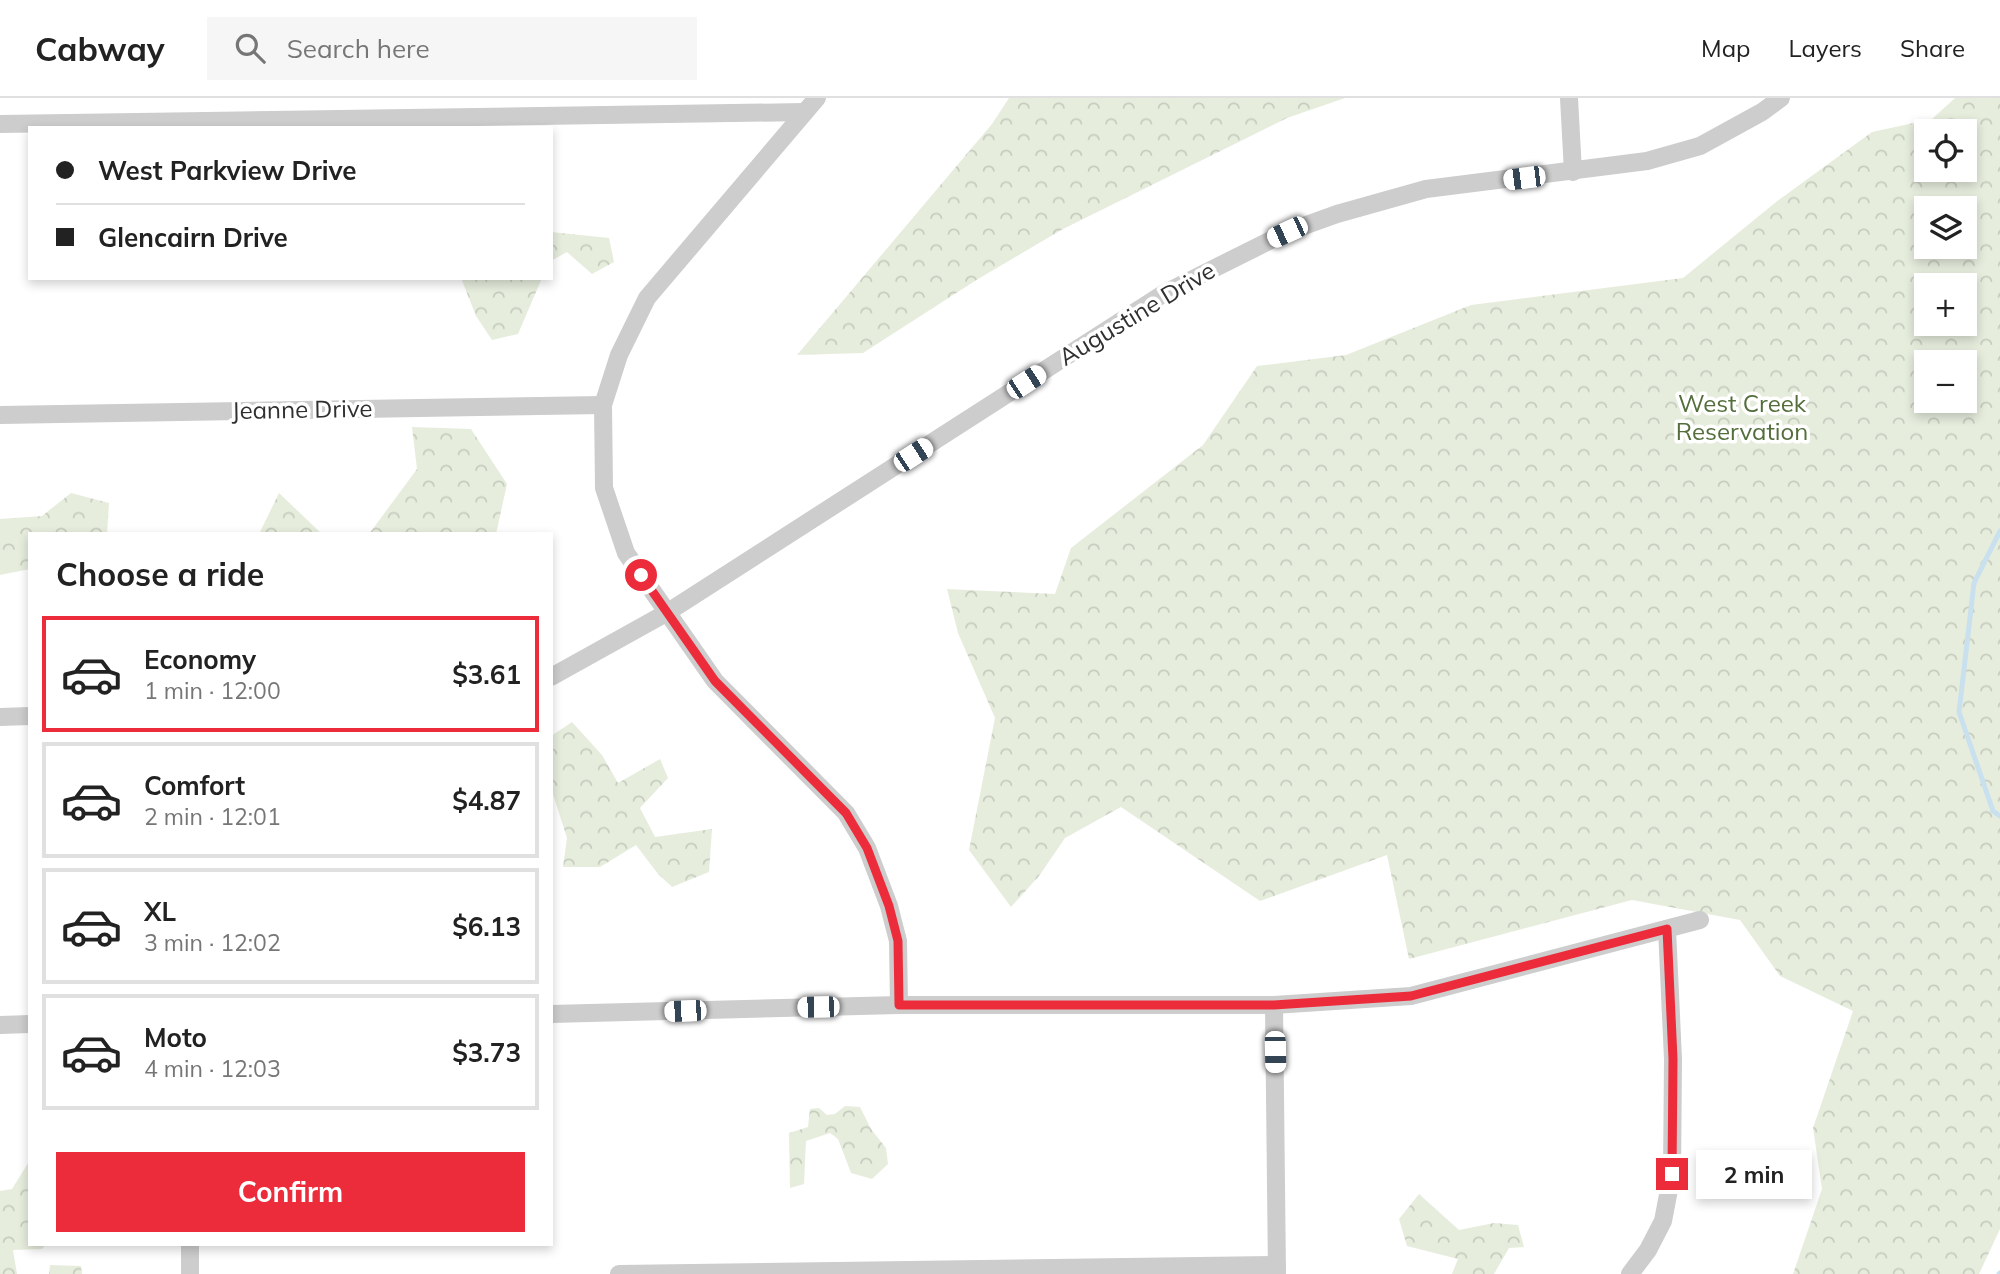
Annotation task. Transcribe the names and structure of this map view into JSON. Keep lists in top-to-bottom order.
{
  "streets": {
    "street": ["Augustine Drive", "Jeanne Drive"]
  },
  "parks": ["West Creek Reservation"],
  "page": {
    "header": "Cabway",
    "search": "Search here",
    "nav": ["Map", "Layers", "Share"],
    "map_buttons": ["+", "−"],
    "banner": ["West Parkview Drive", "Glencairn Drive"],
    "heading": "Choose a ride",
    "list": [
      {
        "name": "Economy",
        "note": "1 min · 12:00",
        "value": "$3.61"
      },
      {
        "name": "Comfort",
        "note": "2 min · 12:01",
        "value": "$4.87"
      },
      {
        "name": "XL",
        "note": "3 min · 12:02",
        "value": "$6.13"
      },
      {
        "name": "Moto",
        "note": "4 min · 12:03",
        "value": "$3.73"
      }
    ],
    "buttons": "Confirm",
    "bubble": "2 min"
  }
}
